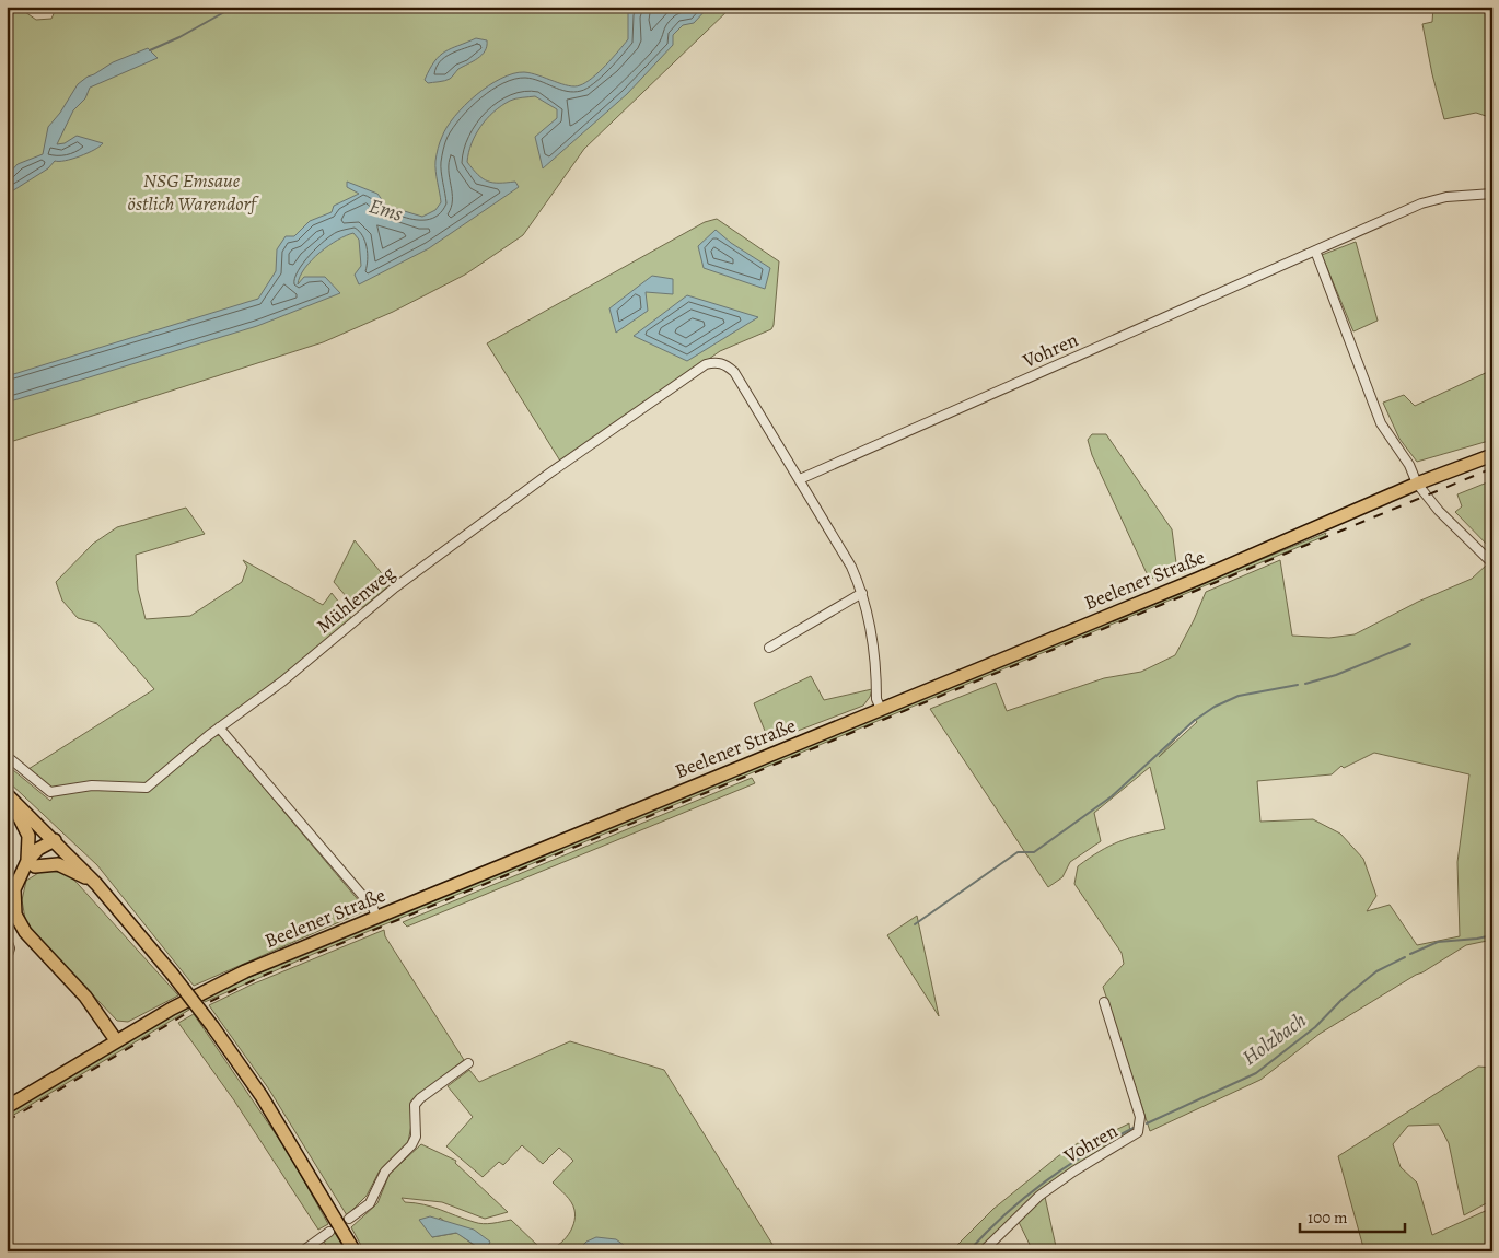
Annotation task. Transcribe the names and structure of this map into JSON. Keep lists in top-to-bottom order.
{
  "streets": {
    "main road": ["Beelener Straße"],
    "street": ["Vohren", "Mühlenweg"]
  },
  "crossings": [
    ["Vohren", "Mühlenweg"]
  ],
  "water": ["Ems", "Holzbach"],
  "parks": ["NSG Emsaue östlich Warendorf"],
  "scale_bar": "100 m"
}
